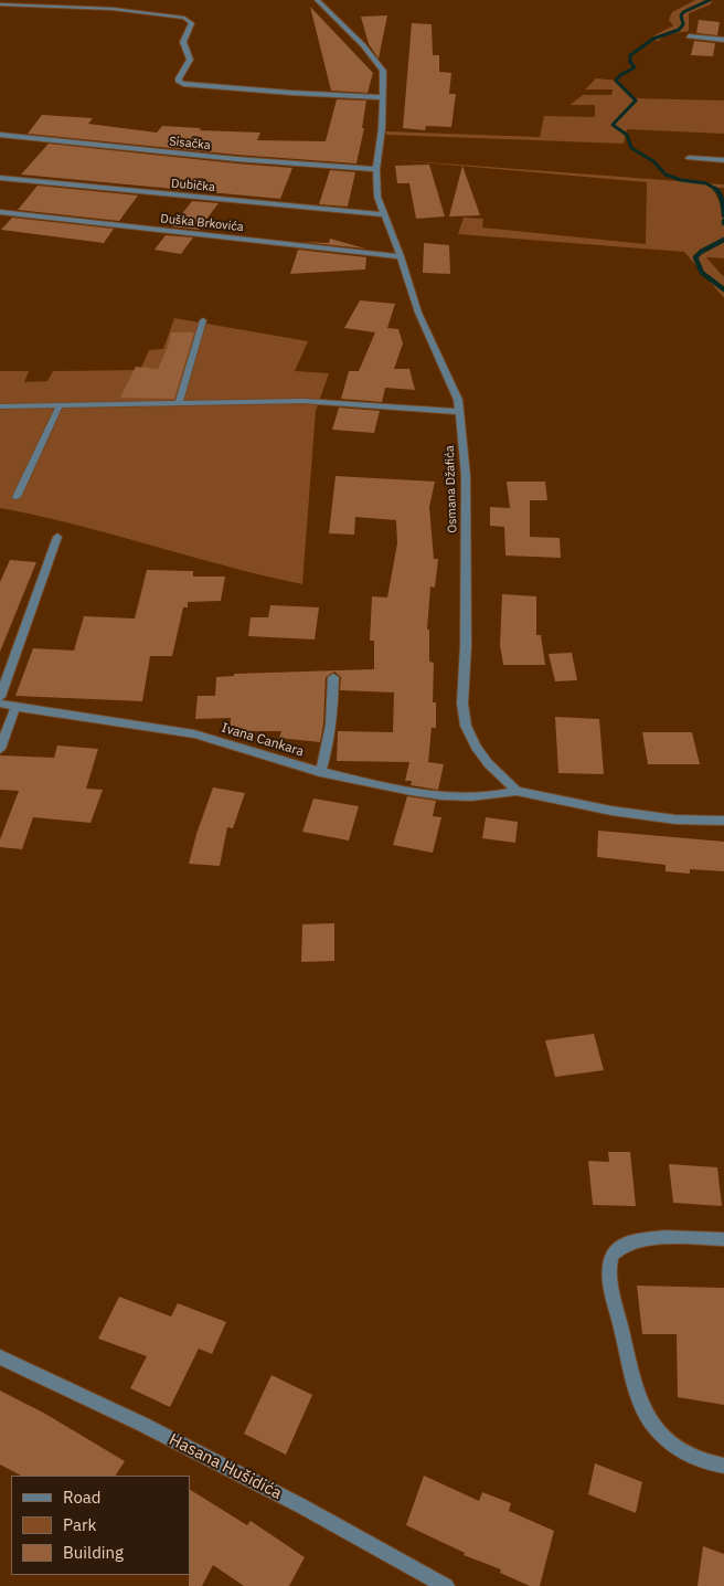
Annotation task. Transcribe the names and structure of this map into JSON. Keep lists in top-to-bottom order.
{
  "streets": {
    "street": [
      "Sisačka",
      "Dubička",
      "Duška Brkovića",
      "Osmana Džafića",
      "Ivana Cankara",
      "Hasana Hušidića"
    ]
  },
  "crossings": [
    ["Sisačka", "Osmana Džafića"],
    ["Dubička", "Osmana Džafića"],
    ["Duška Brkovića", "Osmana Džafića"],
    ["Osmana Džafića", "Ivana Cankara"]
  ],
  "legend": ["Road", "Park", "Building"]
}
